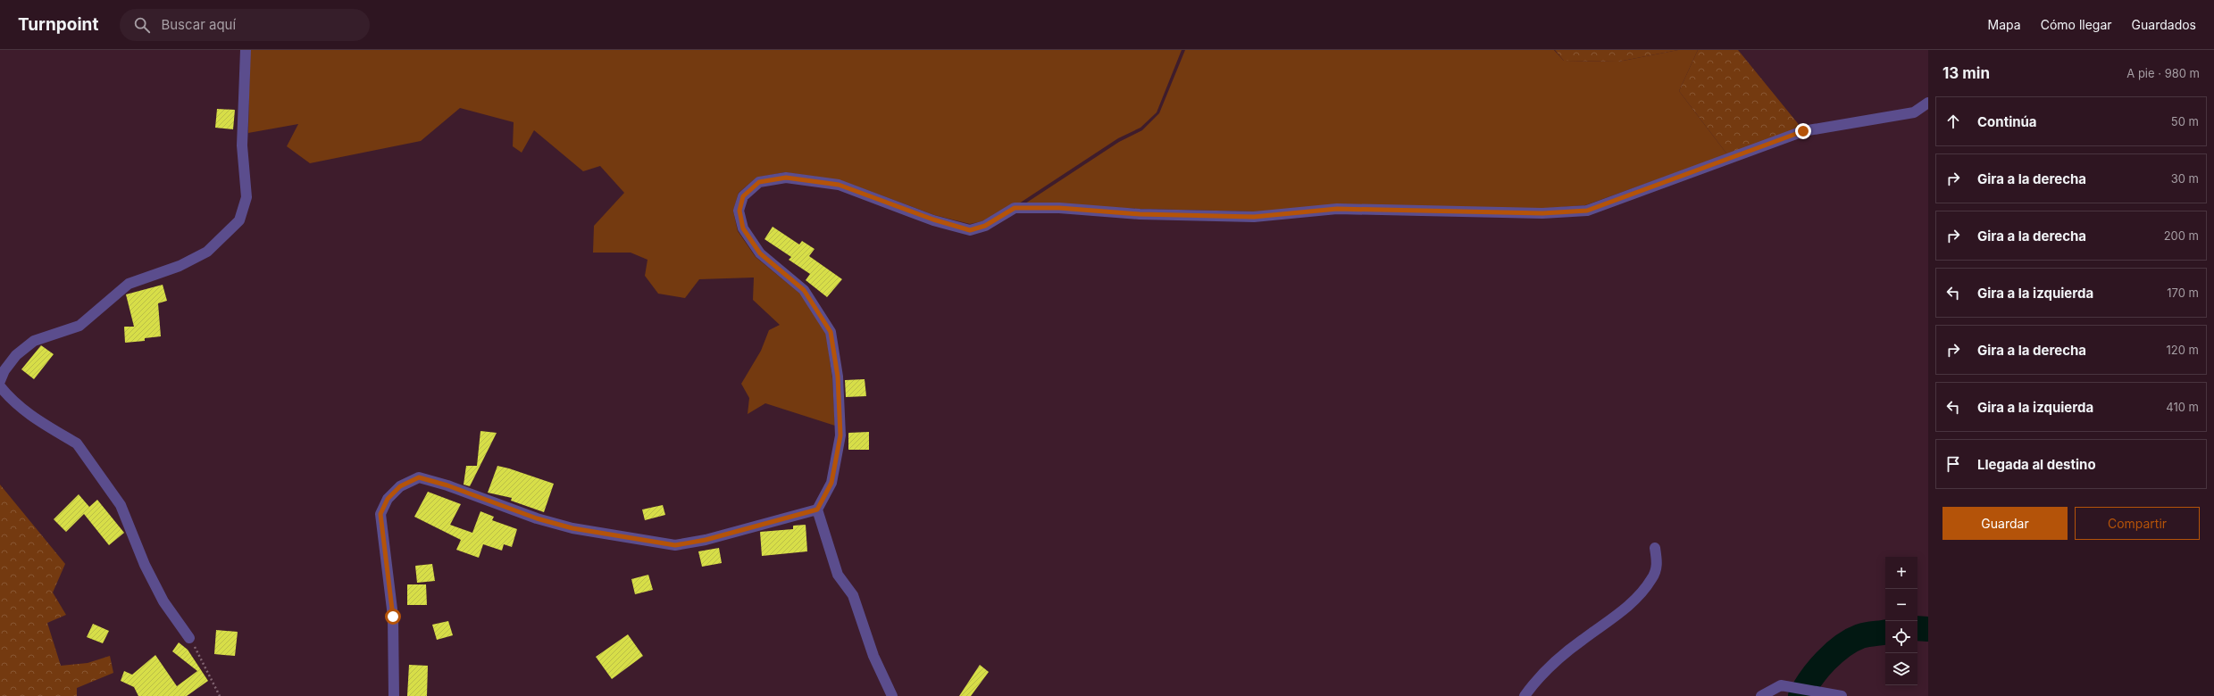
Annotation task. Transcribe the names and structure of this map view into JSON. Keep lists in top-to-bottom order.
{
  "page": {
    "header": "Turnpoint",
    "search": "Buscar aquí",
    "nav": ["Mapa", "Cómo llegar", "Guardados"],
    "heading": ["13 min", "A pie · 980 m"],
    "list": [
      ["Continúa", "50 m"],
      ["Gira a la derecha", "30 m"],
      ["Gira a la derecha", "200 m"],
      ["Gira a la izquierda", "170 m"],
      ["Gira a la derecha", "120 m"],
      ["Gira a la izquierda", "410 m"],
      "Llegada al destino"
    ],
    "buttons": ["Guardar", "Compartir"],
    "map_buttons": ["+", "−"]
  }
}
